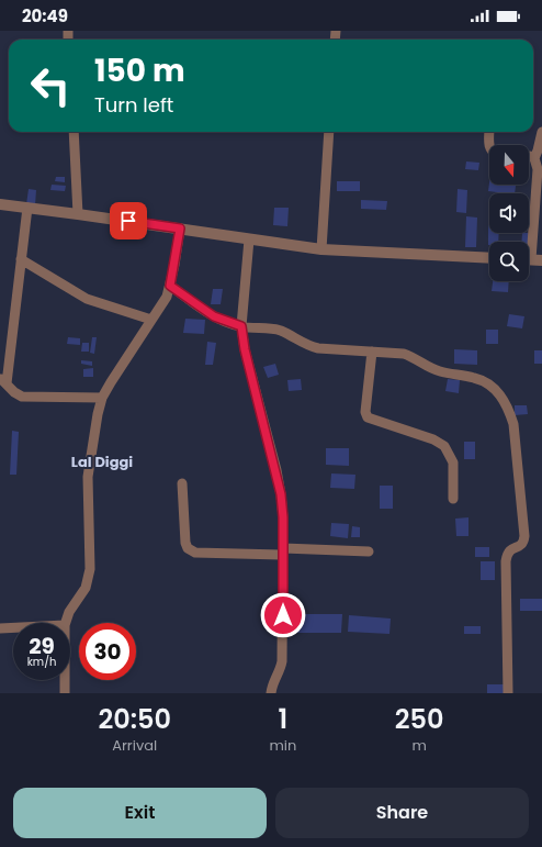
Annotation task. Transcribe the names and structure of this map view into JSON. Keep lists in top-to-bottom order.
{
  "districts": ["Lal Diggi"],
  "north": "bottom",
  "page": {
    "status": "20:49",
    "turn": ["150 m", "Turn left"],
    "speed": "29 km/h",
    "limit": "30",
    "eta": [
      "20:50",
      "Arrival",
      "1",
      "min",
      "250",
      "m"
    ],
    "buttons": ["Exit", "Share"]
  }
}
